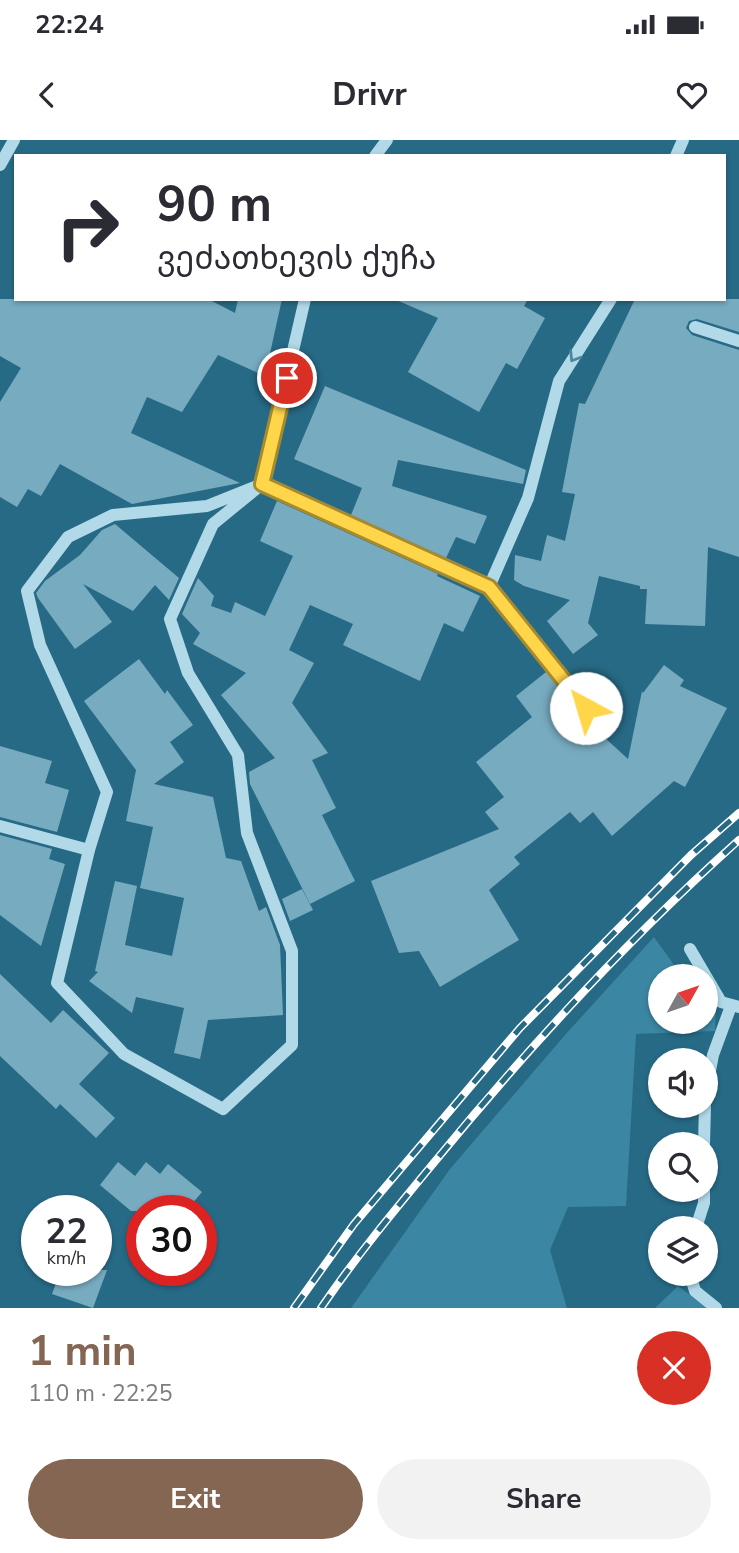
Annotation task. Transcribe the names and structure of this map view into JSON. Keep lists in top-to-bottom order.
{
  "north": "top right",
  "page": {
    "status": "22:24",
    "header": "Drivr",
    "turn": ["90 m", "ვეძათხევის ქუჩა"],
    "speed": "22 km/h",
    "limit": "30",
    "heading": ["1 min", "110 m · 22:25"],
    "buttons": ["Exit", "Share"]
  }
}
